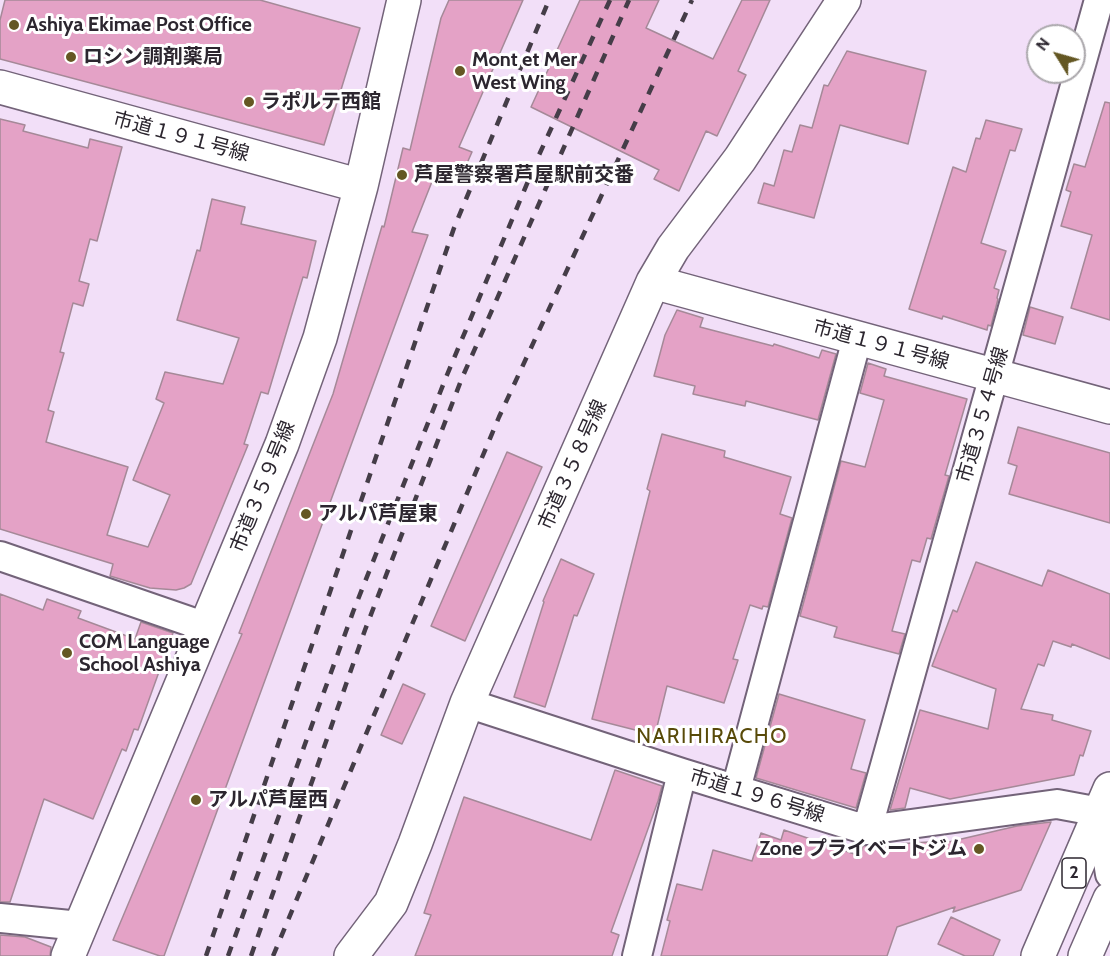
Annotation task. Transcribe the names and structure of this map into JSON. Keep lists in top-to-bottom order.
{
  "streets": {
    "main road": [
      "市道１９１号線",
      "市道３５８号線",
      "市道３５９号線",
      "2"
    ],
    "street": ["市道３５４号線", "市道１９６号線"]
  },
  "crossings": [
    ["市道１９１号線", "市道３５４号線"],
    ["市道１９１号線", "市道３５８号線"],
    ["市道１９１号線", "市道３５９号線"],
    ["市道３５４号線", "市道１９６号線"],
    ["市道３５８号線", "市道１９６号線"],
    ["市道１９６号線", "2"]
  ],
  "districts": ["NARIHIRACHO"],
  "places": [
    "Ashiya Ekimae Post Office",
    "ロシン調剤薬局",
    "Mont et Mer West Wing",
    "ラポルテ西館",
    "芦屋警察署芦屋駅前交番",
    "アルパ芦屋東",
    "COM Language School Ashiya",
    "アルパ芦屋西",
    "Zone プライベートジム"
  ],
  "north": "top left"
}
